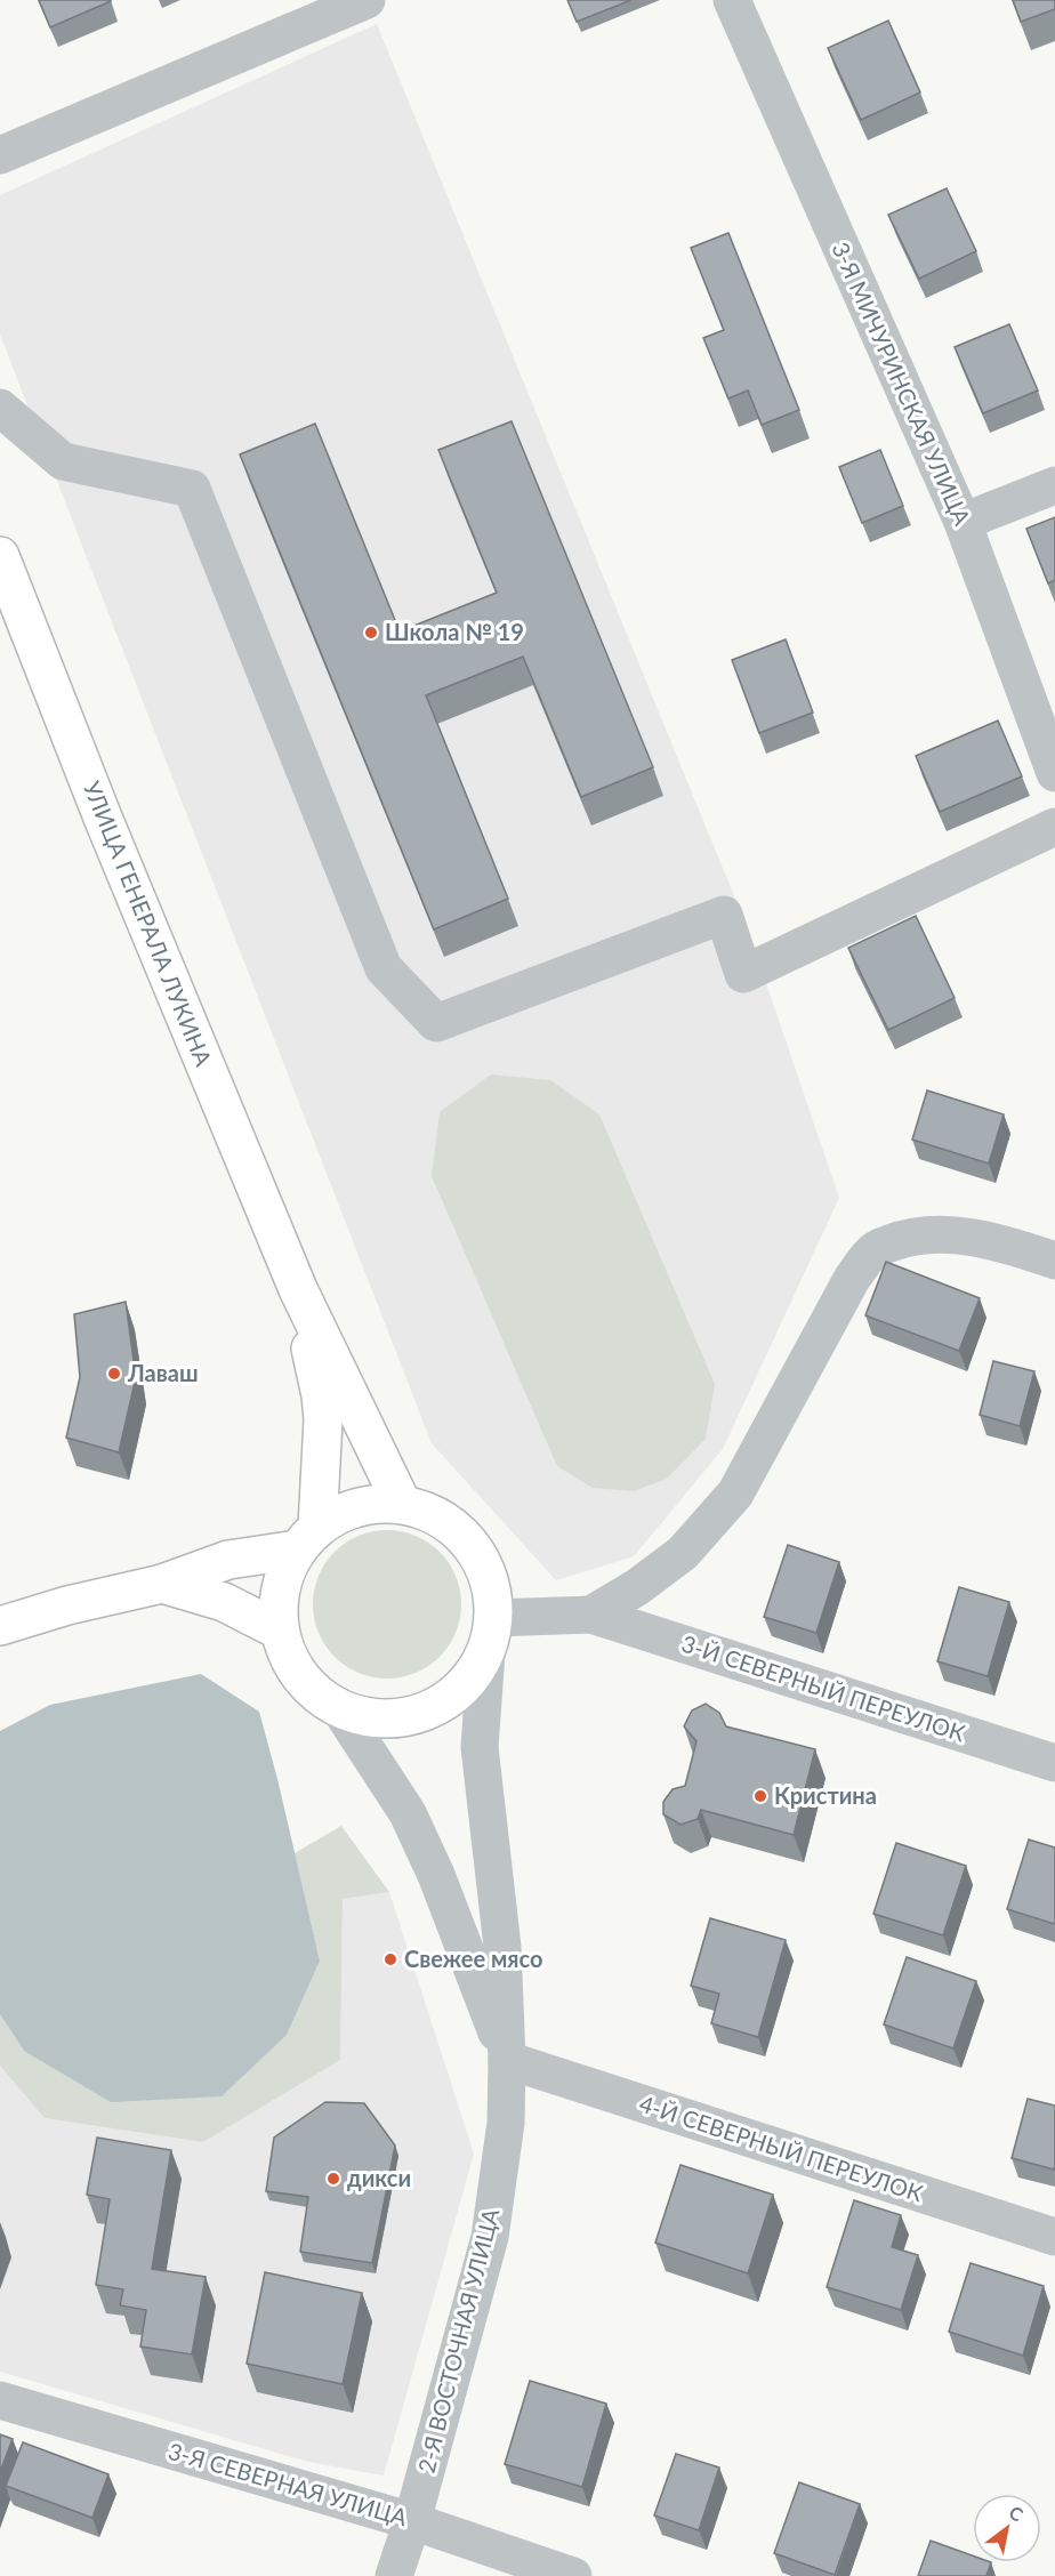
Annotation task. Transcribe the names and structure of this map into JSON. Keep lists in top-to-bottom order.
{
  "streets": {
    "main road": ["УЛИЦА ГЕНЕРАЛА ЛУКИНА"],
    "street": [
      "3-Я МИЧУРИНСКАЯ УЛИЦА",
      "3-Й СЕВЕРНЫЙ ПЕРЕУЛОК",
      "4-Й СЕВЕРНЫЙ ПЕРЕУЛОК",
      "2-Я ВОСТОЧНАЯ УЛИЦА",
      "3-Я СЕВЕРНАЯ УЛИЦА"
    ]
  },
  "crossings": [
    ["УЛИЦА ГЕНЕРАЛА ЛУКИНА", "2-Я ВОСТОЧНАЯ УЛИЦА"],
    ["4-Й СЕВЕРНЫЙ ПЕРЕУЛОК", "2-Я ВОСТОЧНАЯ УЛИЦА"],
    ["2-Я ВОСТОЧНАЯ УЛИЦА", "3-Я СЕВЕРНАЯ УЛИЦА"]
  ],
  "places": [
    "Школа № 19",
    "Лаваш",
    "Кристина",
    "Свежее мясо",
    "дикси"
  ],
  "north": "top right"
}
